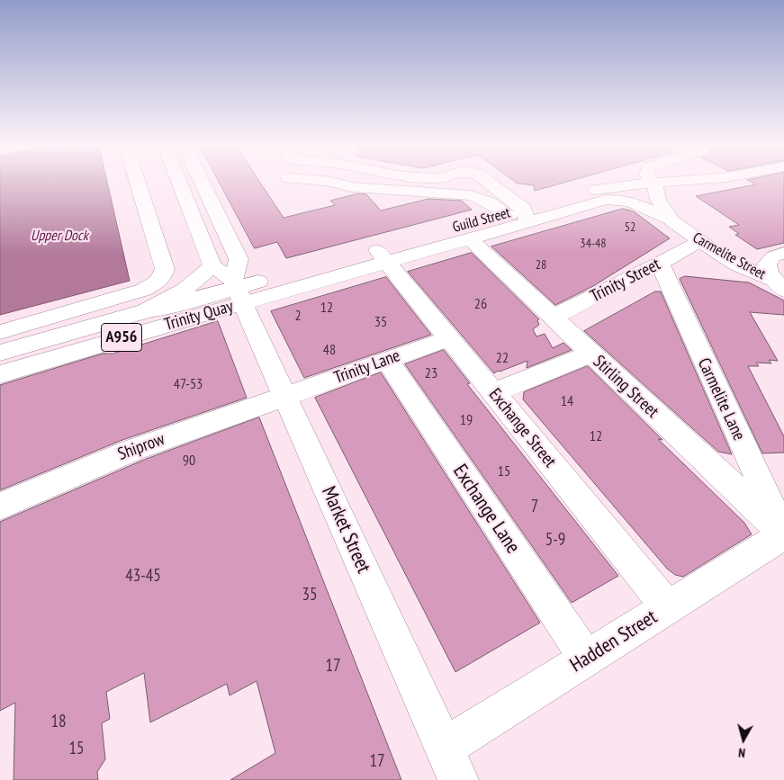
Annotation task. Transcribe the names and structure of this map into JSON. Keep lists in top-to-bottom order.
{
  "streets": {
    "street": [
      "Guild Street",
      "Carmelite Street",
      "Trinity Street",
      "Trinity Quay",
      "A956",
      "Trinity Lane",
      "Stirling Street",
      "Carmelite Lane",
      "Exchange Street",
      "Shiprow",
      "Exchange Lane",
      "Market Street",
      "Hadden Street"
    ]
  },
  "crossings": [
    ["Guild Street", "Carmelite Street"],
    ["Guild Street", "Trinity Quay"],
    ["Guild Street", "Stirling Street"],
    ["Guild Street", "Exchange Street"],
    ["Guild Street", "Market Street"],
    ["Carmelite Street", "Trinity Street"],
    ["Trinity Street", "Stirling Street"],
    ["Trinity Street", "Carmelite Lane"],
    ["Trinity Quay", "Market Street"],
    ["Trinity Lane", "Exchange Street"],
    ["Trinity Lane", "Shiprow"],
    ["Trinity Lane", "Exchange Lane"],
    ["Trinity Lane", "Market Street"],
    ["Stirling Street", "Carmelite Lane"],
    ["Stirling Street", "Hadden Street"],
    ["Carmelite Lane", "Hadden Street"],
    ["Exchange Street", "Hadden Street"],
    ["Shiprow", "Market Street"],
    ["Exchange Lane", "Hadden Street"],
    ["Market Street", "Hadden Street"]
  ],
  "water": ["Upper Dock"],
  "house_numbers": [
    "52",
    "34-48",
    "28",
    "26",
    "12",
    "2",
    "35",
    "48",
    "22",
    "23",
    "47-53",
    "14",
    "19",
    "12",
    "90",
    "15",
    "7",
    "5-9",
    "43-45",
    "35",
    "17",
    "18",
    "15",
    "17"
  ],
  "north": "bottom"
}
